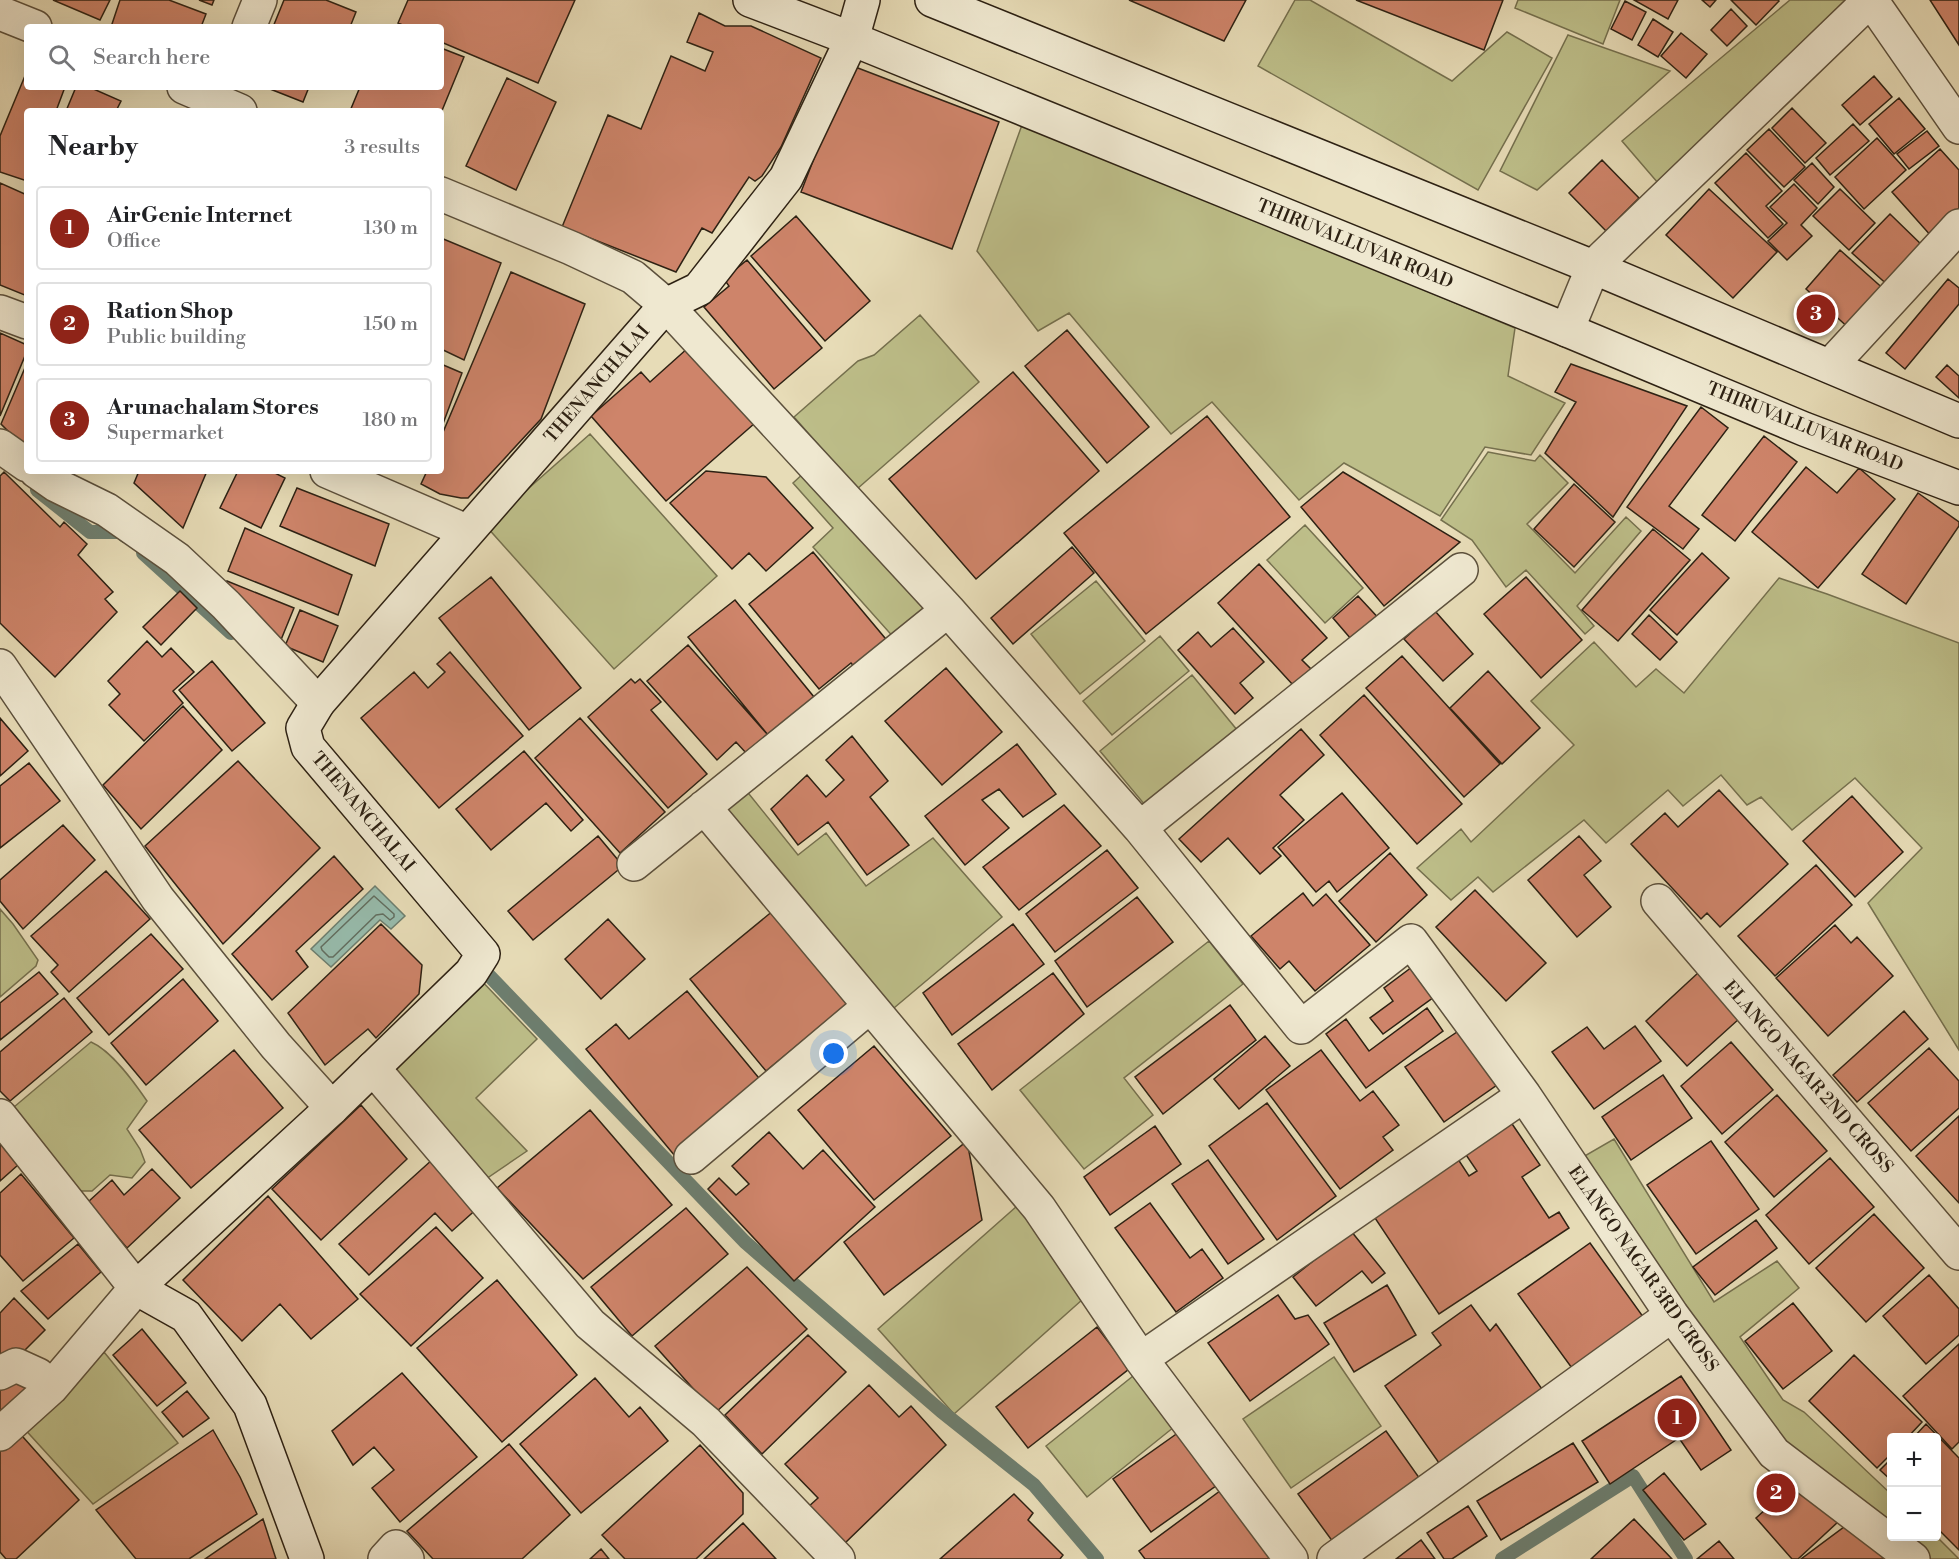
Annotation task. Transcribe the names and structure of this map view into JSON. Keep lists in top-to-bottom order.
{
  "streets": {
    "street": [
      "THIRUVALLUVAR ROAD",
      "THENANCHALAI",
      "ELANGO NAGAR 2ND CROSS",
      "ELANGO NAGAR 3RD CROSS"
    ]
  },
  "crossings": [
    ["THIRUVALLUVAR ROAD", "THENANCHALAI"]
  ],
  "page": {
    "search": "Search here",
    "heading": ["Nearby", "3 results"],
    "list": [
      {
        "mark": "1",
        "name": "AirGenie Internet",
        "note": "Office",
        "value": "130 m"
      },
      {
        "mark": "2",
        "name": "Ration Shop",
        "note": "Public building",
        "value": "150 m"
      },
      {
        "mark": "3",
        "name": "Arunachalam Stores",
        "note": "Supermarket",
        "value": "180 m"
      }
    ],
    "pins": ["3", "1", "2"],
    "map_buttons": ["+", "−"]
  }
}
